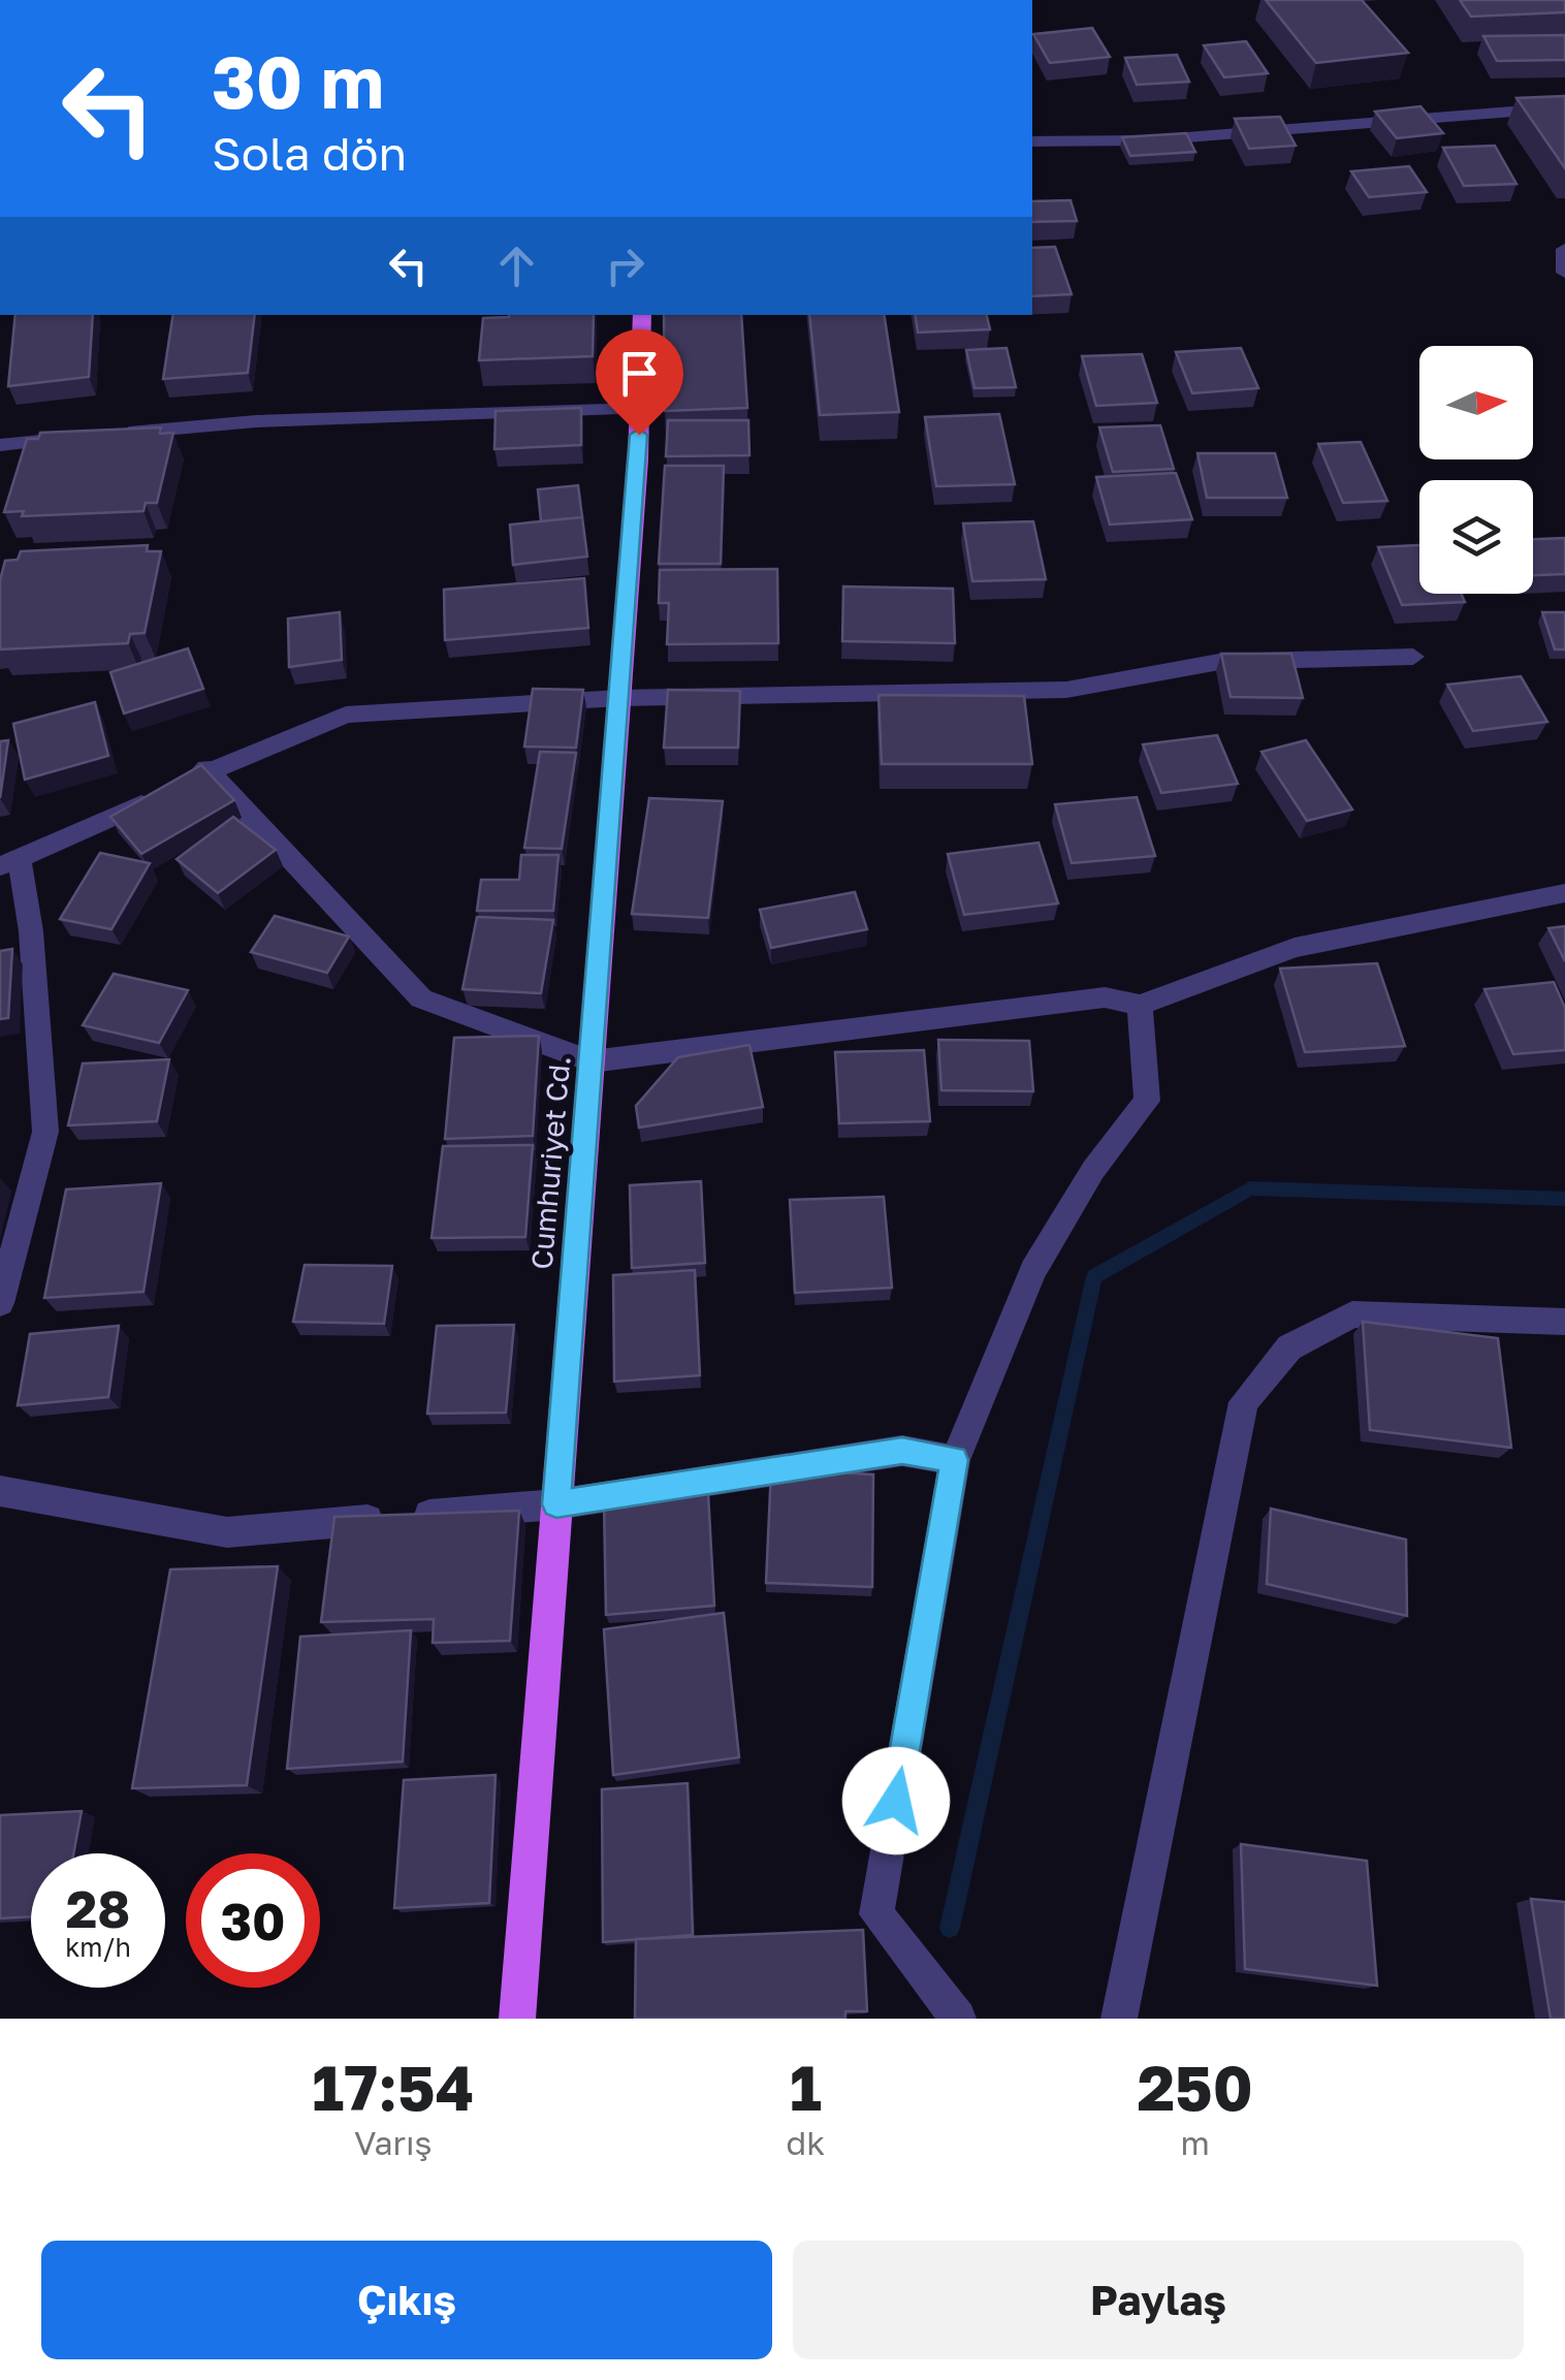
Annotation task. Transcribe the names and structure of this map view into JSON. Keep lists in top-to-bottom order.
{
  "streets": {
    "main road": ["Cumhuriyet Cd."]
  },
  "north": "right",
  "page": {
    "turn": ["30 m", "Sola dön"],
    "speed": "28 km/h",
    "limit": "30",
    "eta": [
      "17:54",
      "Varış",
      "1",
      "dk",
      "250",
      "m"
    ],
    "buttons": ["Çıkış", "Paylaş"]
  }
}
